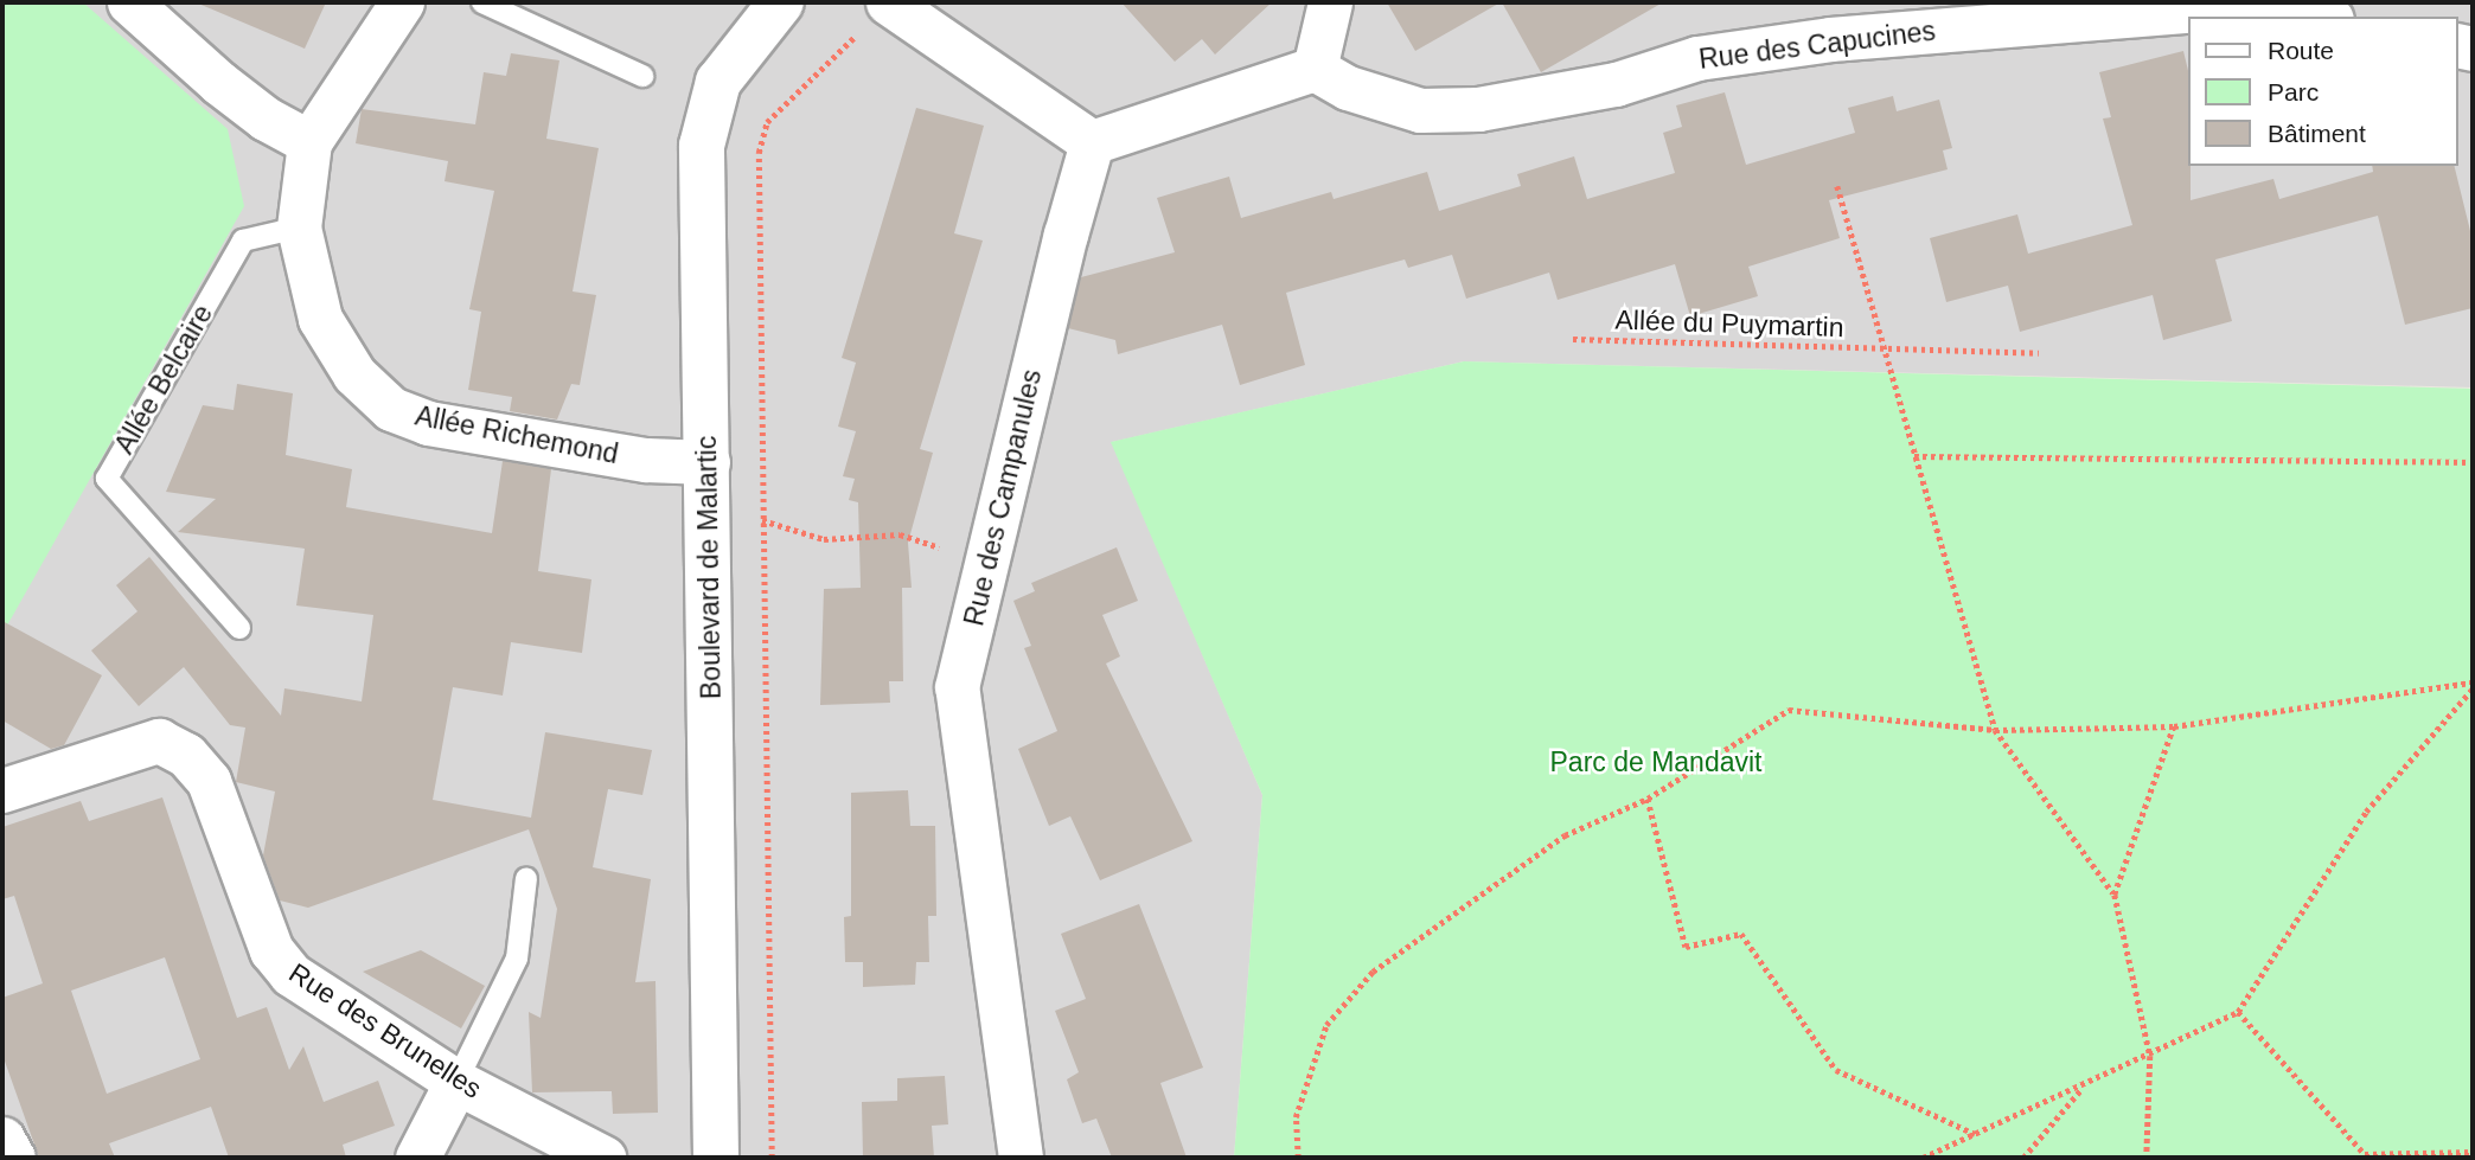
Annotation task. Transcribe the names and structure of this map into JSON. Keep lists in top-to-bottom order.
{
  "streets": {
    "street": [
      "Rue des Capucines",
      "Allée Richemond",
      "Rue des Campanules",
      "Boulevard de Malartic",
      "Rue des Brunelles"
    ],
    "lane": ["Allée Belcaire"],
    "path": ["Allée du Puymartin"]
  },
  "crossings": [
    ["Allée Belcaire", "Allée Richemond"],
    ["Allée Richemond", "Boulevard de Malartic"]
  ],
  "parks": ["Parc de Mandavit"],
  "legend": ["Route", "Parc", "Bâtiment"]
}
